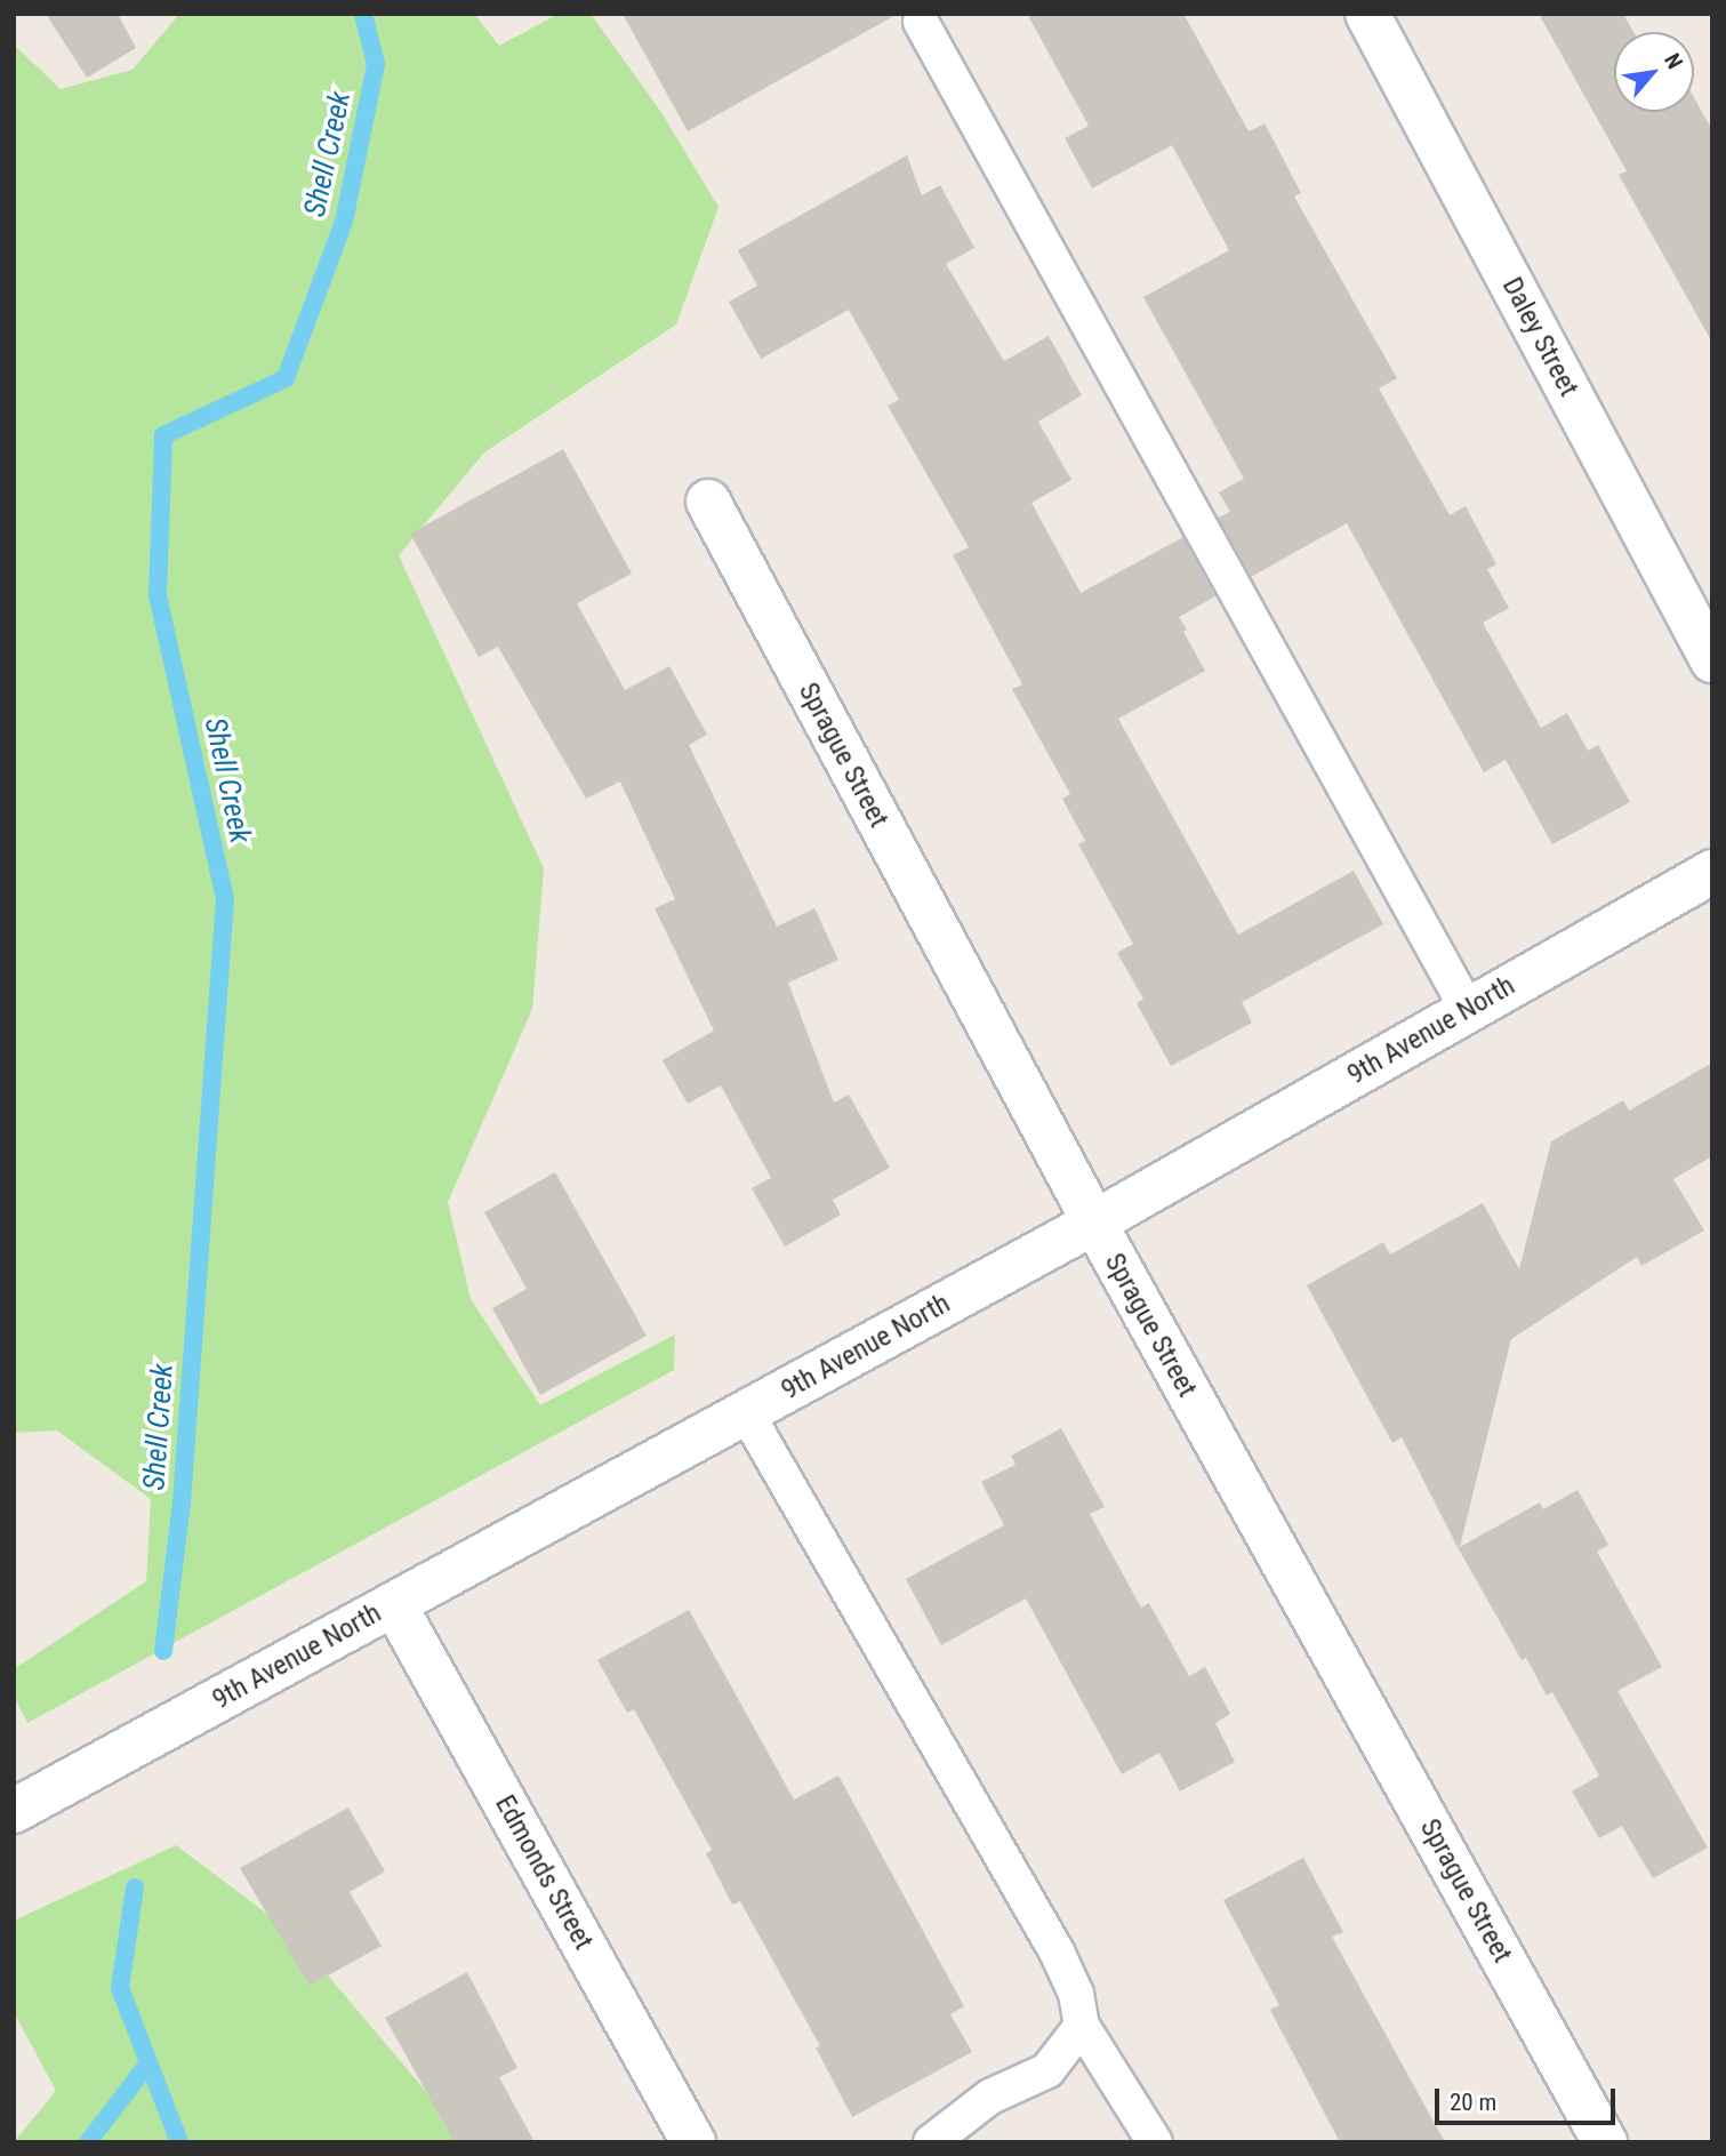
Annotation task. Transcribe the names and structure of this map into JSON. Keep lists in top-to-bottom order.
{
  "streets": {
    "street": [
      "Daley Street",
      "Sprague Street",
      "9th Avenue North",
      "Edmonds Street"
    ]
  },
  "crossings": [
    ["Sprague Street", "9th Avenue North"],
    ["9th Avenue North", "Edmonds Street"]
  ],
  "water": ["Shell Creek"],
  "scale_bar": "20 m",
  "north": "top right"
}
